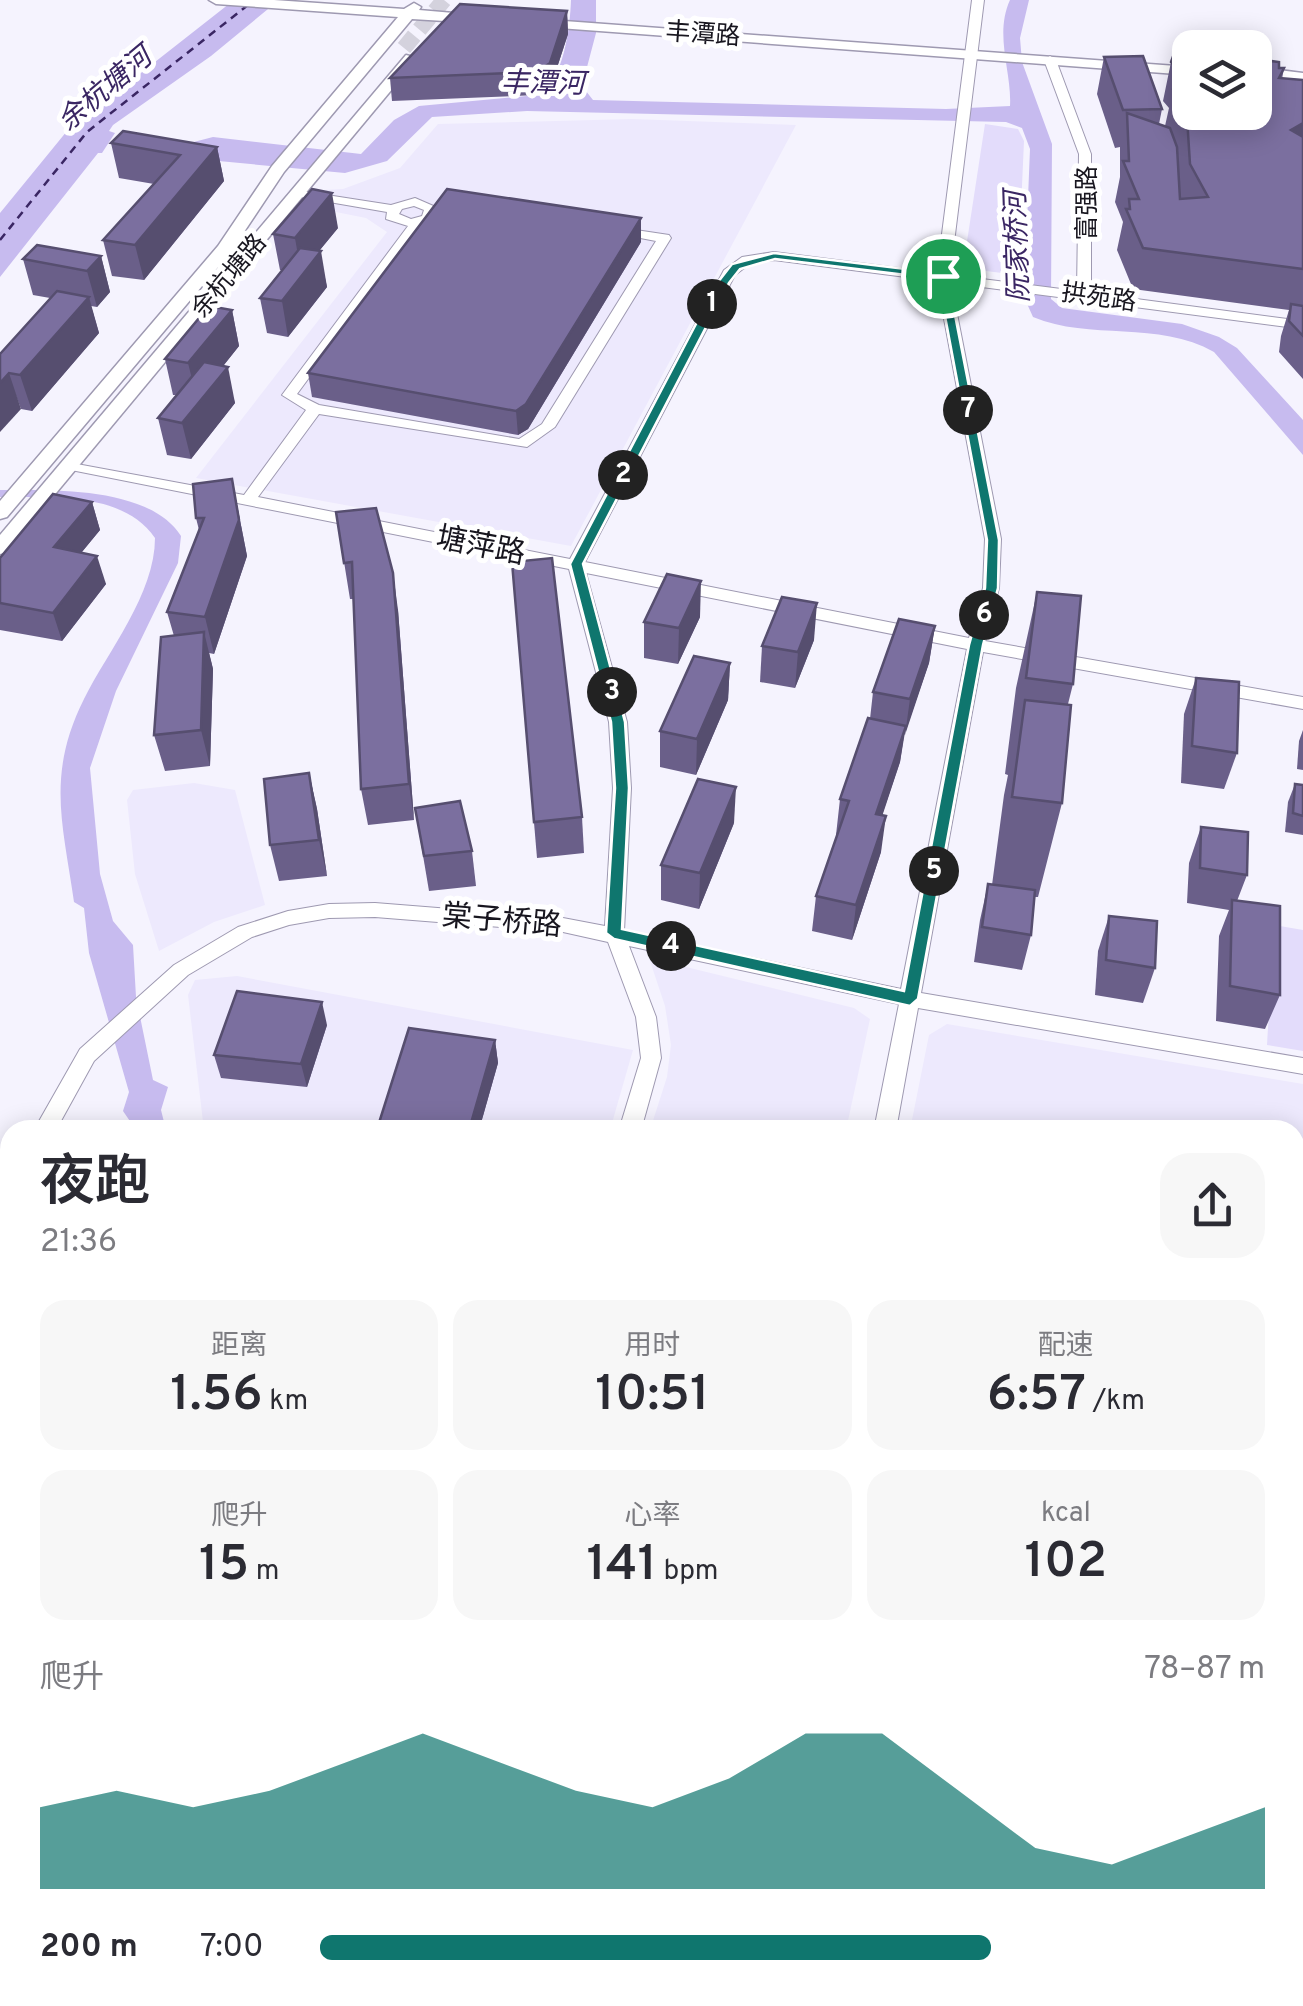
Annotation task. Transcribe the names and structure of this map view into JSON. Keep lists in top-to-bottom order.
{
  "streets": {
    "main road": ["丰潭路", "余杭塘路"],
    "street": [
      "富强路",
      "拱苑路",
      "塘萍路",
      "棠子桥路"
    ]
  },
  "crossings": [
    ["丰潭路", "富强路"],
    ["富强路", "拱苑路"],
    ["余杭塘路", "塘萍路"],
    ["拱苑路", "塘萍路"]
  ],
  "water": ["丰潭河", "余杭塘河", "阮家桥河"],
  "page": {
    "pins": [
      "1",
      "7",
      "2",
      "6",
      "3",
      "5",
      "4"
    ],
    "heading": ["夜跑", "21:36"],
    "stats": [
      ["距离", "1.56 km"],
      ["用时", "10:51"],
      ["配速", "6:57 /km"],
      ["爬升", "15 m"],
      ["心率", "141 bpm"],
      ["kcal", "102"]
    ],
    "chart": ["爬升", "78–87 m"],
    "list": [
      {
        "name": "200 m",
        "note": "7:00"
      }
    ]
  }
}
